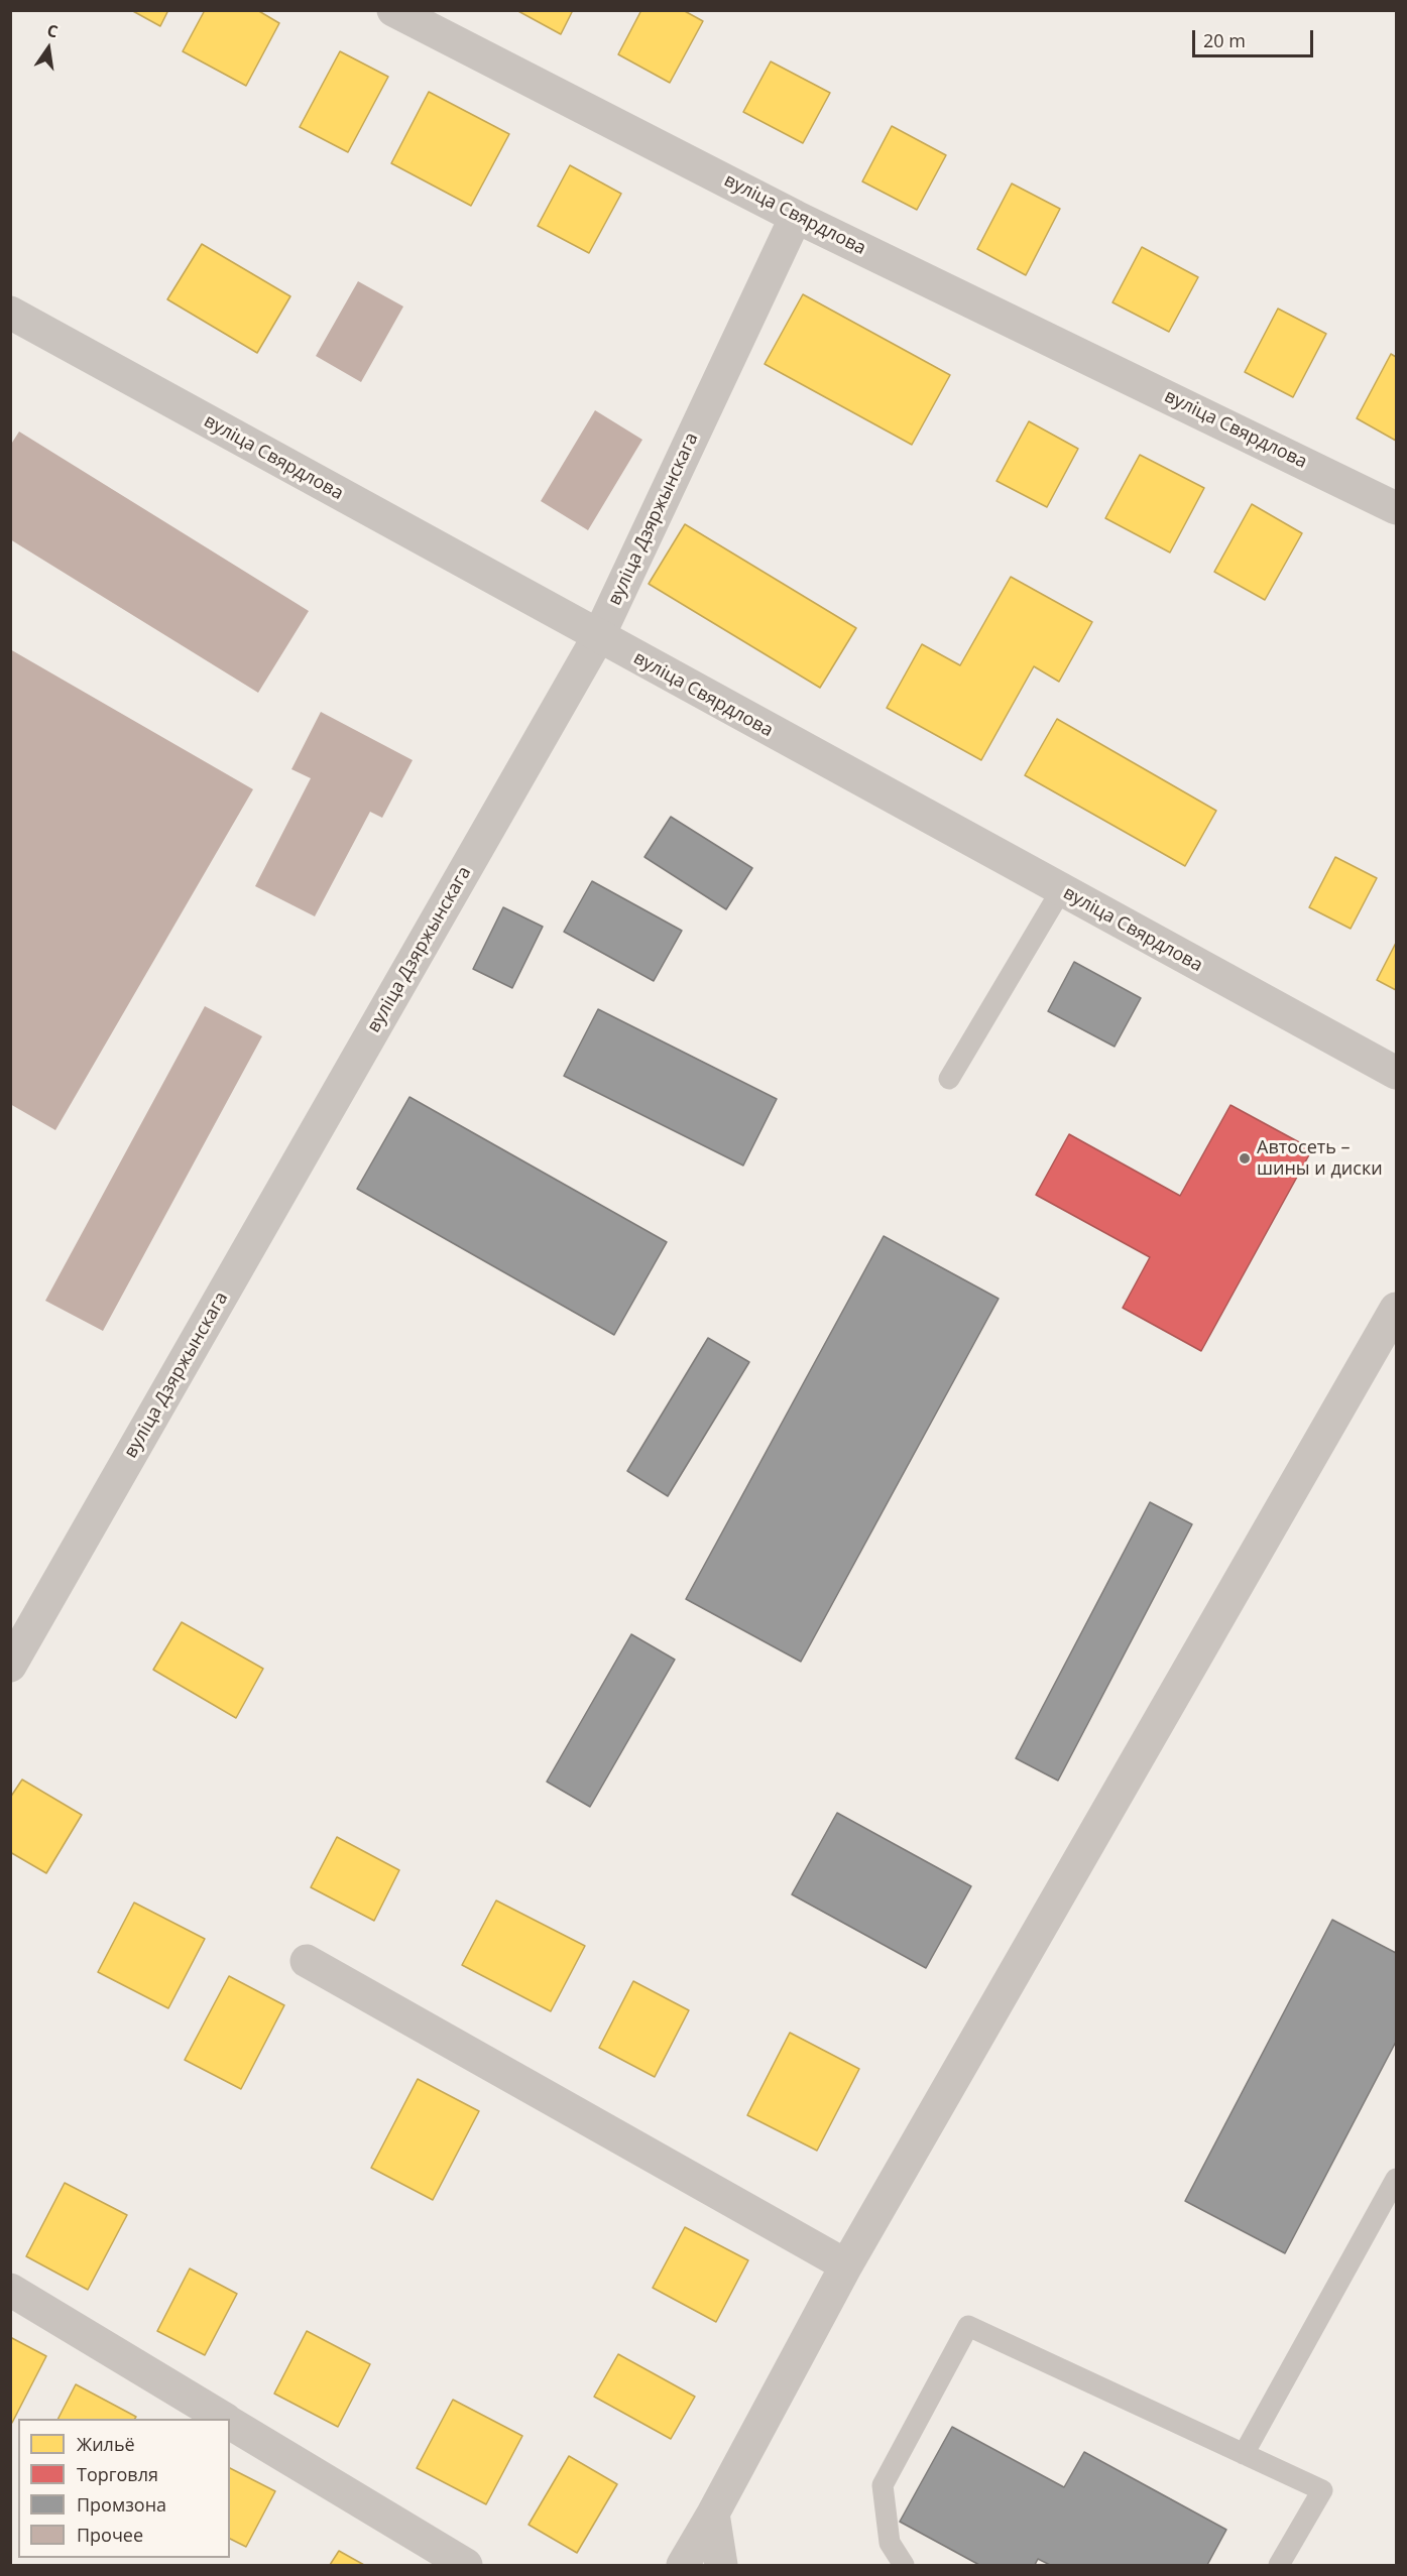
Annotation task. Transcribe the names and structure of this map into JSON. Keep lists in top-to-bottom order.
{
  "streets": {
    "street": ["вуліца Свярдлова", "вуліца Дзяржынскага"]
  },
  "crossings": [
    ["вуліца Свярдлова", "вуліца Дзяржынскага"]
  ],
  "places": ["Автосеть – шины и диски"],
  "legend": [
    "Жильё",
    "Торговля",
    "Промзона",
    "Прочее"
  ],
  "scale_bar": "20 m",
  "north": "top"
}
